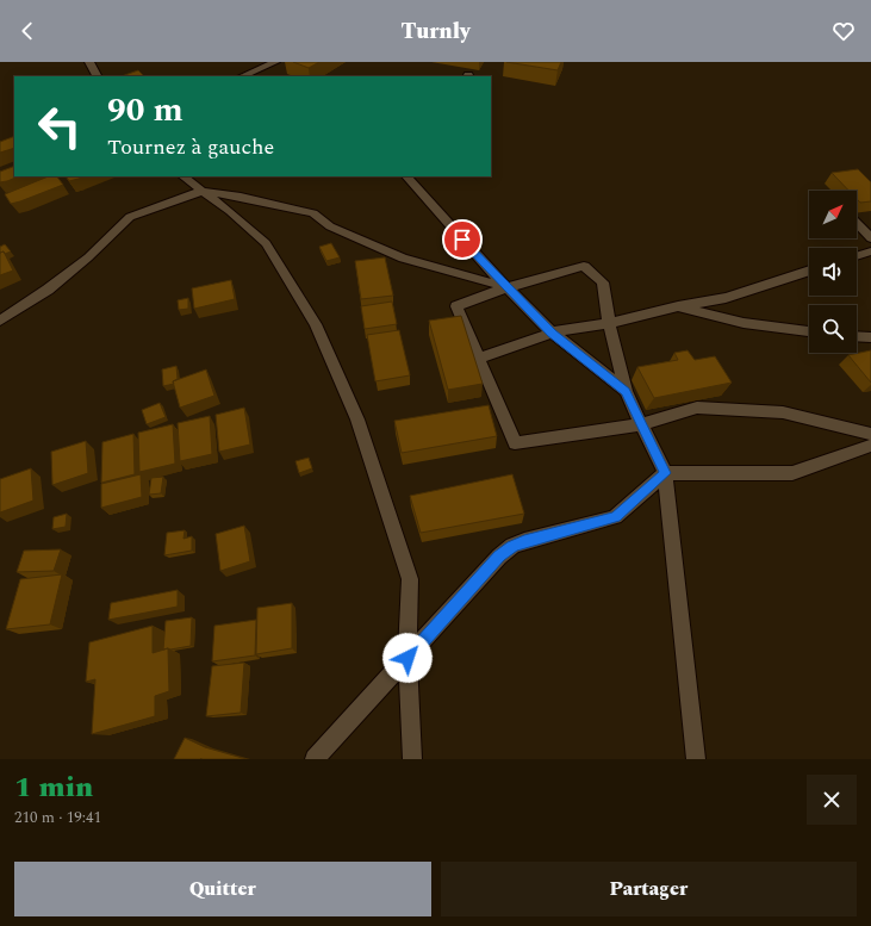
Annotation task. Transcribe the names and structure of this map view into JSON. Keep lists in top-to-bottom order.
{
  "north": "top right",
  "page": {
    "header": "Turnly",
    "turn": ["90 m", "Tournez à gauche"],
    "heading": ["1 min", "210 m · 19:41"],
    "buttons": ["Quitter", "Partager"]
  }
}
